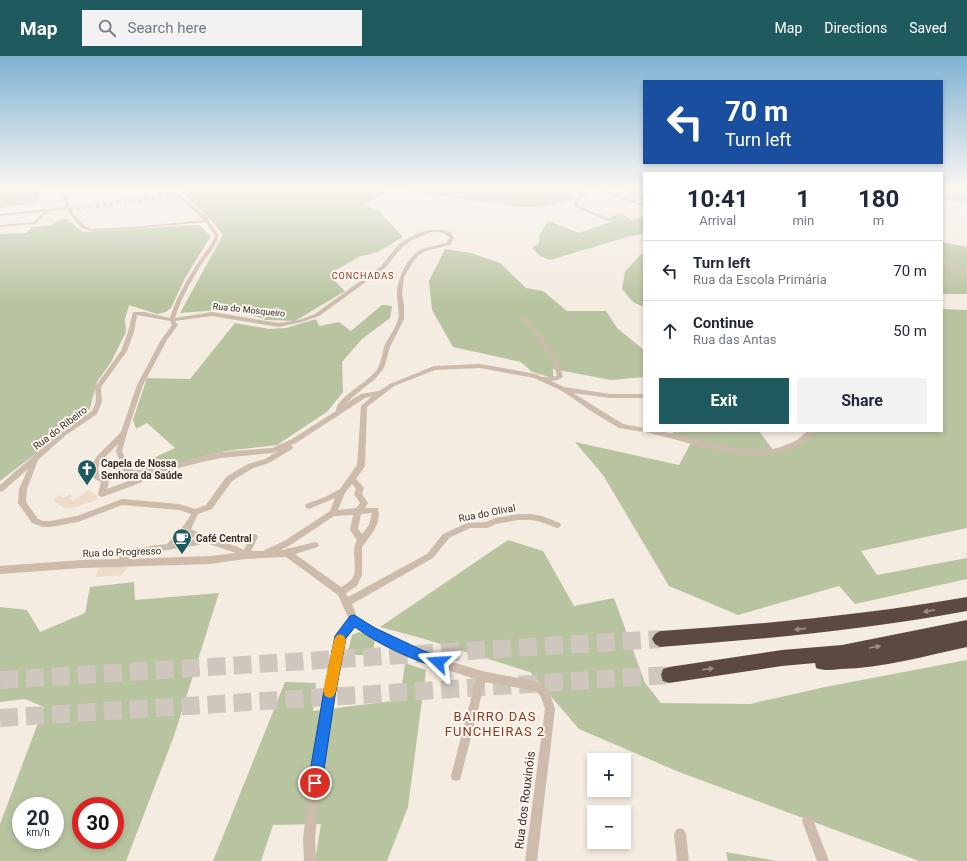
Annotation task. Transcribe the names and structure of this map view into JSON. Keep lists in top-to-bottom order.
{
  "streets": {
    "street": [
      "Rua do Mosqueiro",
      "Rua do Ribeiro",
      "Rua do Olival",
      "Rua do Progresso",
      "Rua dos Rouxinóis"
    ]
  },
  "crossings": [
    ["Rua do Mosqueiro", "Rua do Ribeiro"]
  ],
  "districts": ["CONCHADAS", "BAIRRO DAS FUNCHEIRAS 2"],
  "places": {
    "church": ["Capela de Nossa Senhora da Saúde"],
    "cafe": ["Café Central"]
  },
  "page": {
    "header": "Map",
    "search": "Search here",
    "nav": ["Map", "Directions", "Saved"],
    "turn": ["70 m", "Turn left"],
    "eta": [
      "10:41",
      "Arrival",
      "1",
      "min",
      "180",
      "m"
    ],
    "list": [
      {
        "name": "Turn left",
        "note": "Rua da Escola Primária",
        "value": "70 m"
      },
      {
        "name": "Continue",
        "note": "Rua das Antas",
        "value": "50 m"
      }
    ],
    "buttons": ["Exit", "Share"],
    "map_buttons": ["+", "−"],
    "speed": "20 km/h",
    "limit": "30"
  }
}
